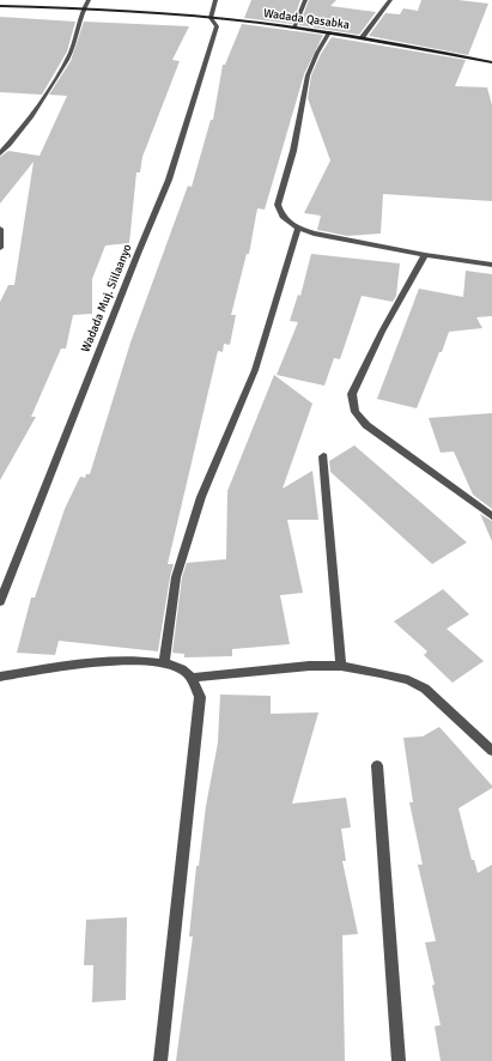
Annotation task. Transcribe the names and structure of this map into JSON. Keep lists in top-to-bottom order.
{
  "streets": {
    "street": ["Wadada Qasabka", "Wadada Muj. Siilaanyo"]
  },
  "crossings": [
    ["Wadada Qasabka", "Wadada Muj. Siilaanyo"]
  ]
}
